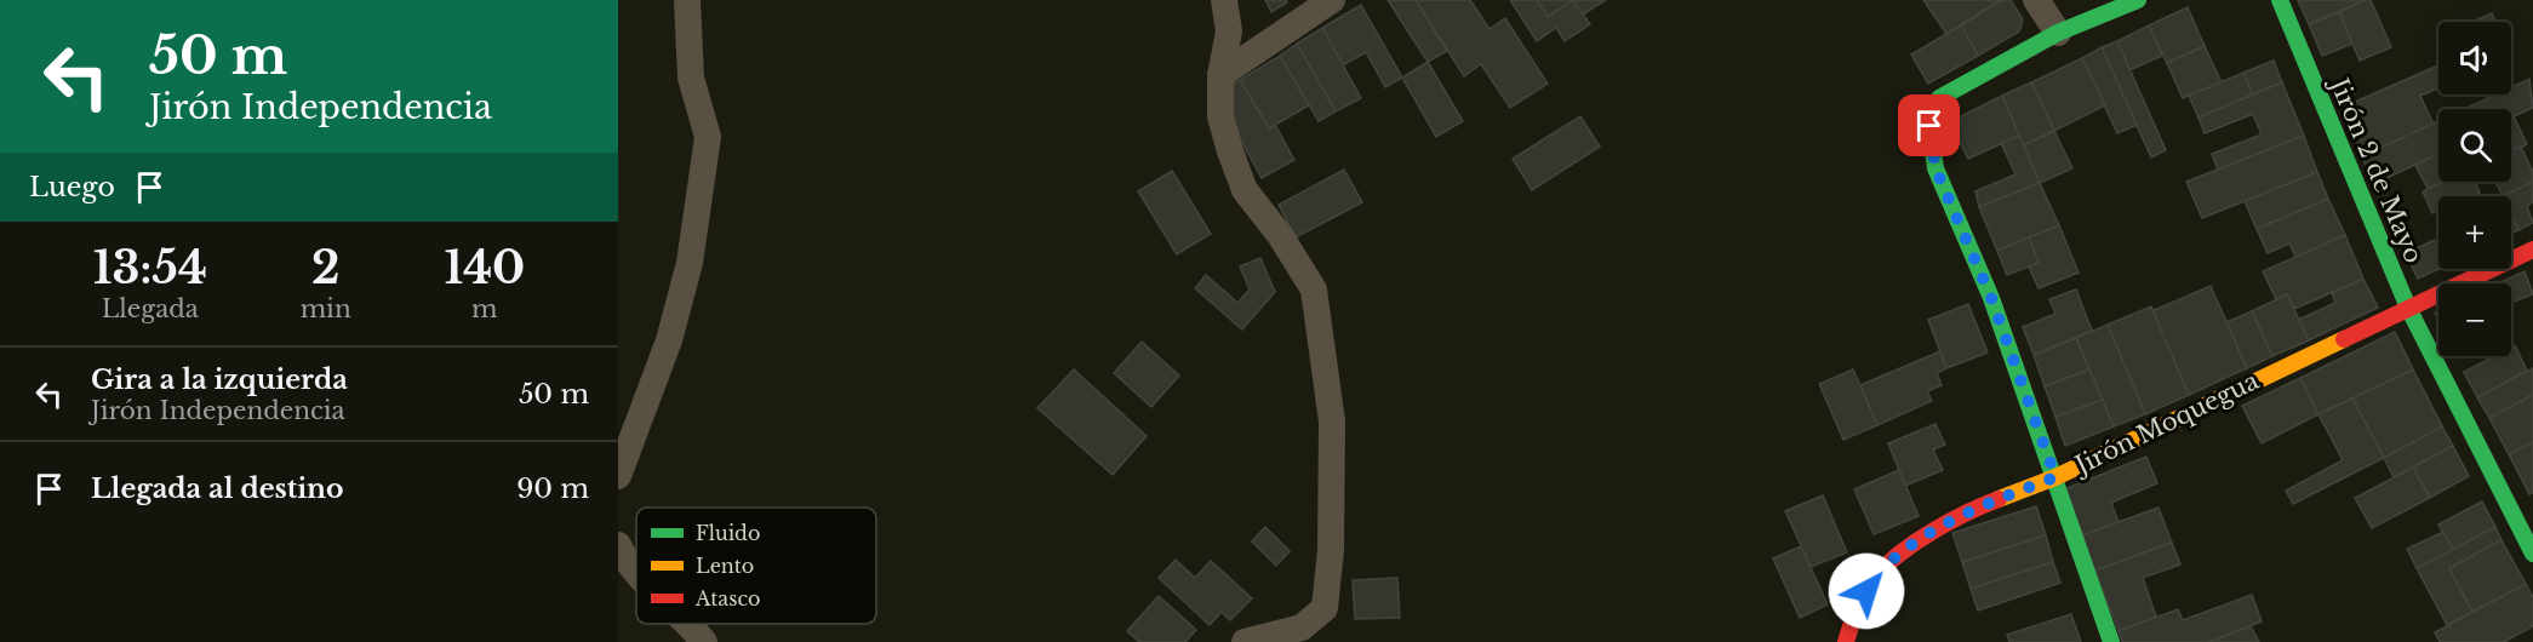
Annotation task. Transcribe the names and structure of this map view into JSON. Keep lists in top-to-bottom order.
{
  "streets": {
    "street": ["Jirón 2 de Mayo", "Jirón Moquegua"]
  },
  "crossings": [
    ["Jirón 2 de Mayo", "Jirón Moquegua"]
  ],
  "legend": ["Fluido", "Lento", "Atasco"],
  "page": {
    "turn": ["50 m", "Jirón Independencia"],
    "map_buttons": ["+", "−"],
    "then": "Luego",
    "eta": [
      "13:54",
      "Llegada",
      "2",
      "min",
      "140",
      "m"
    ],
    "list": [
      {
        "name": "Gira a la izquierda",
        "note": "Jirón Independencia",
        "value": "50 m"
      },
      {
        "name": "Llegada al destino",
        "value": "90 m"
      }
    ]
  }
}
